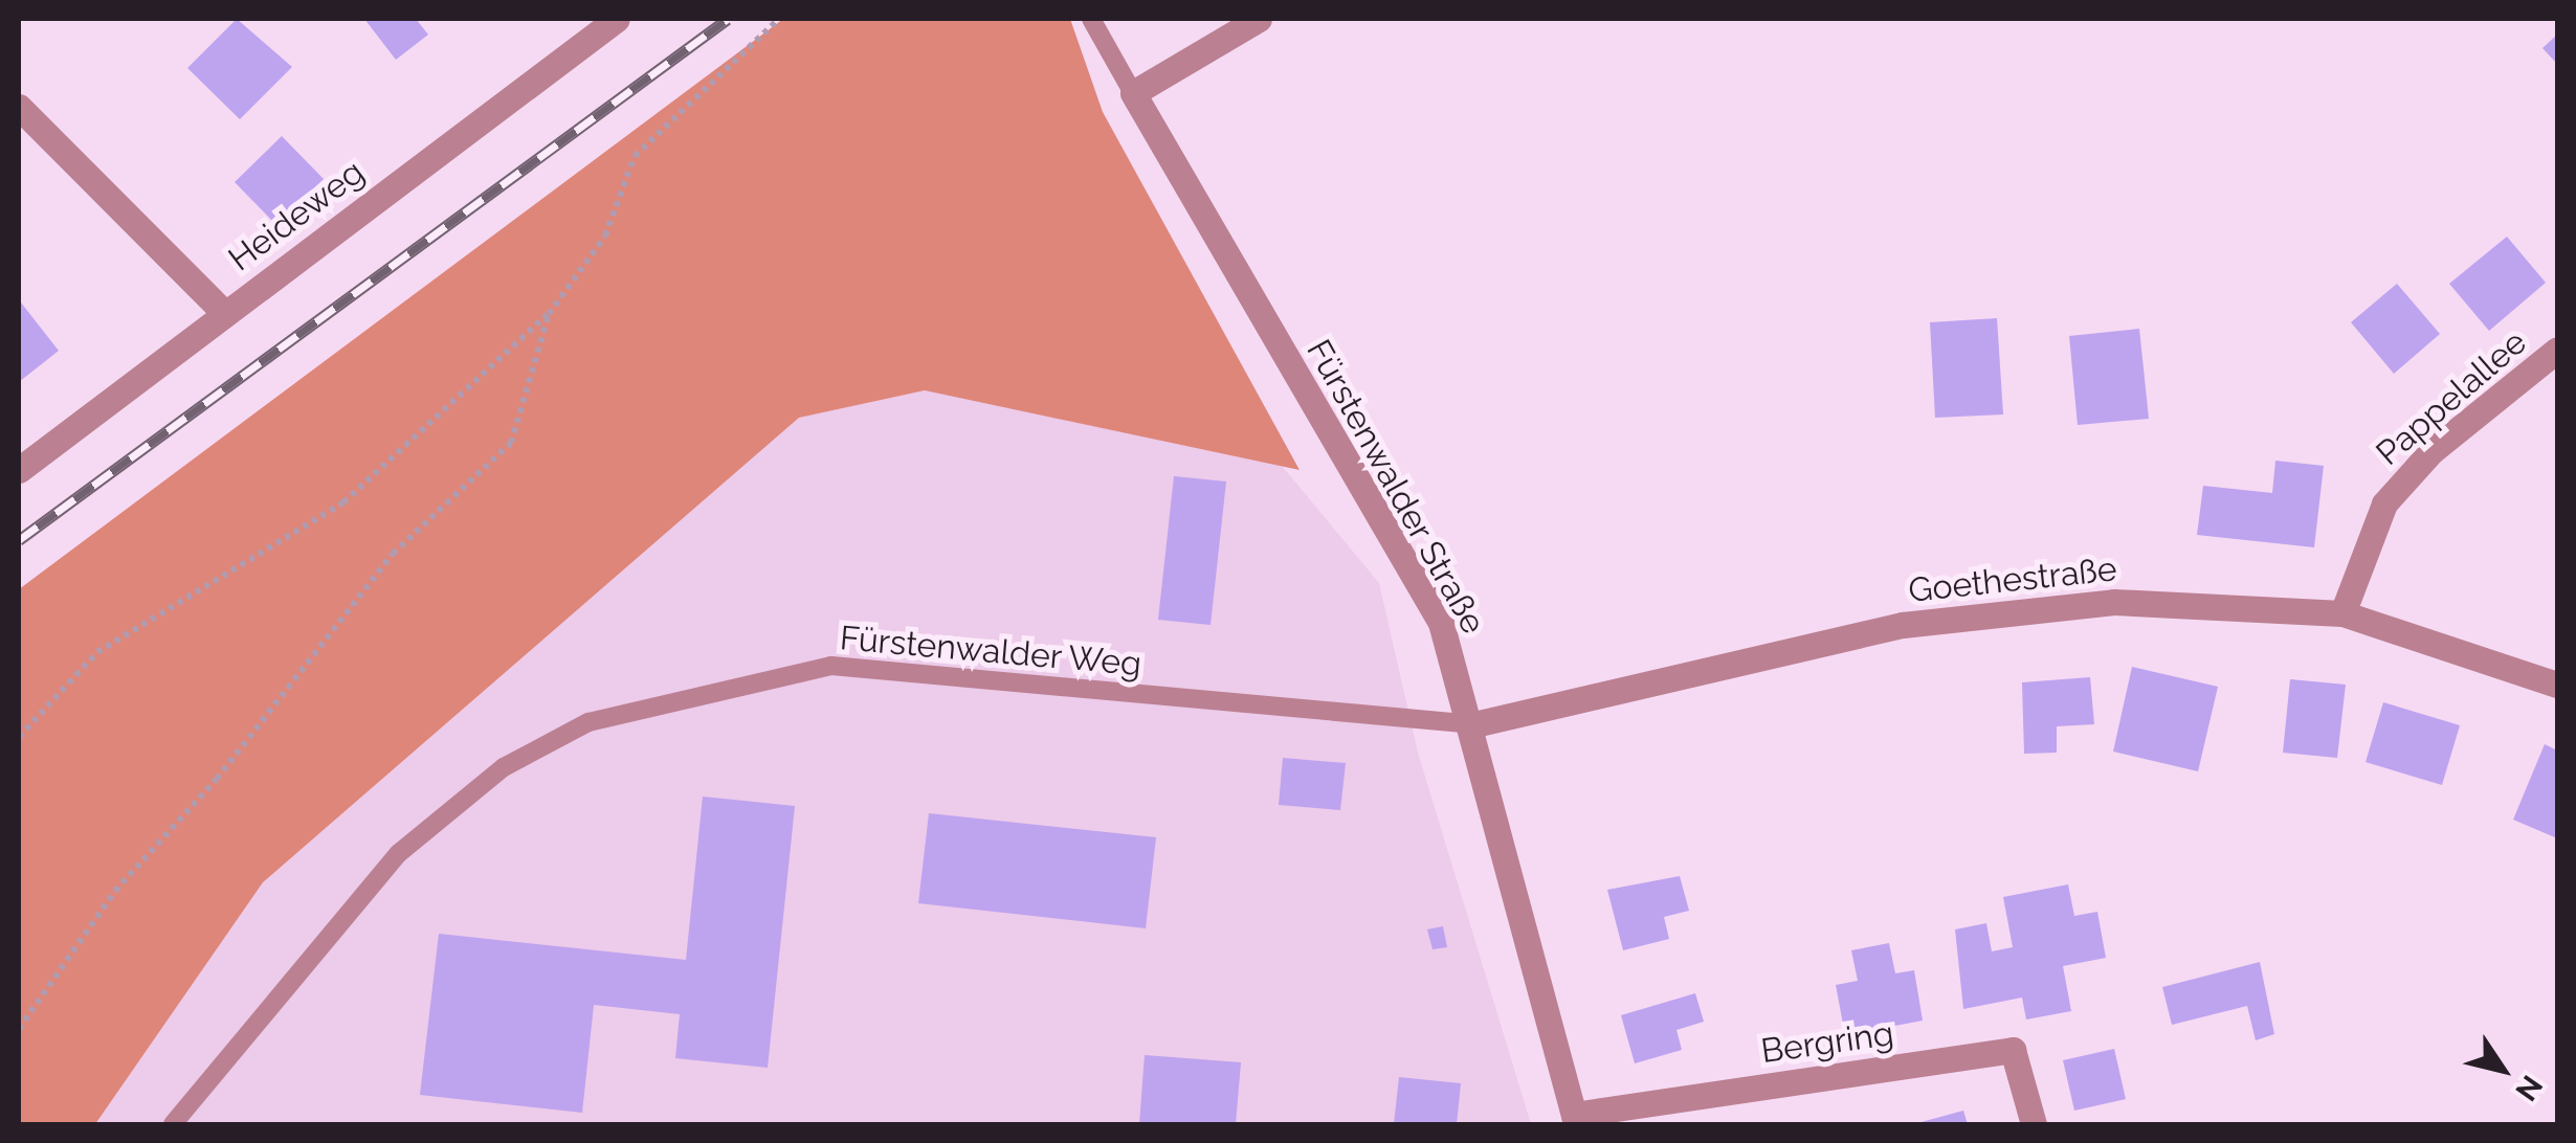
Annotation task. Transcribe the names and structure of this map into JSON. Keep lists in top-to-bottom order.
{
  "streets": {
    "street": [
      "Heideweg",
      "Pappelallee",
      "Fürstenwalder Straße",
      "Goethestraße",
      "Bergring"
    ],
    "lane": ["Fürstenwalder Weg"]
  },
  "crossings": [
    ["Pappelallee", "Goethestraße"],
    ["Fürstenwalder Straße", "Goethestraße"],
    ["Fürstenwalder Straße", "Fürstenwalder Weg"],
    ["Fürstenwalder Straße", "Bergring"],
    ["Goethestraße", "Fürstenwalder Weg"]
  ],
  "north": "bottom right"
}
